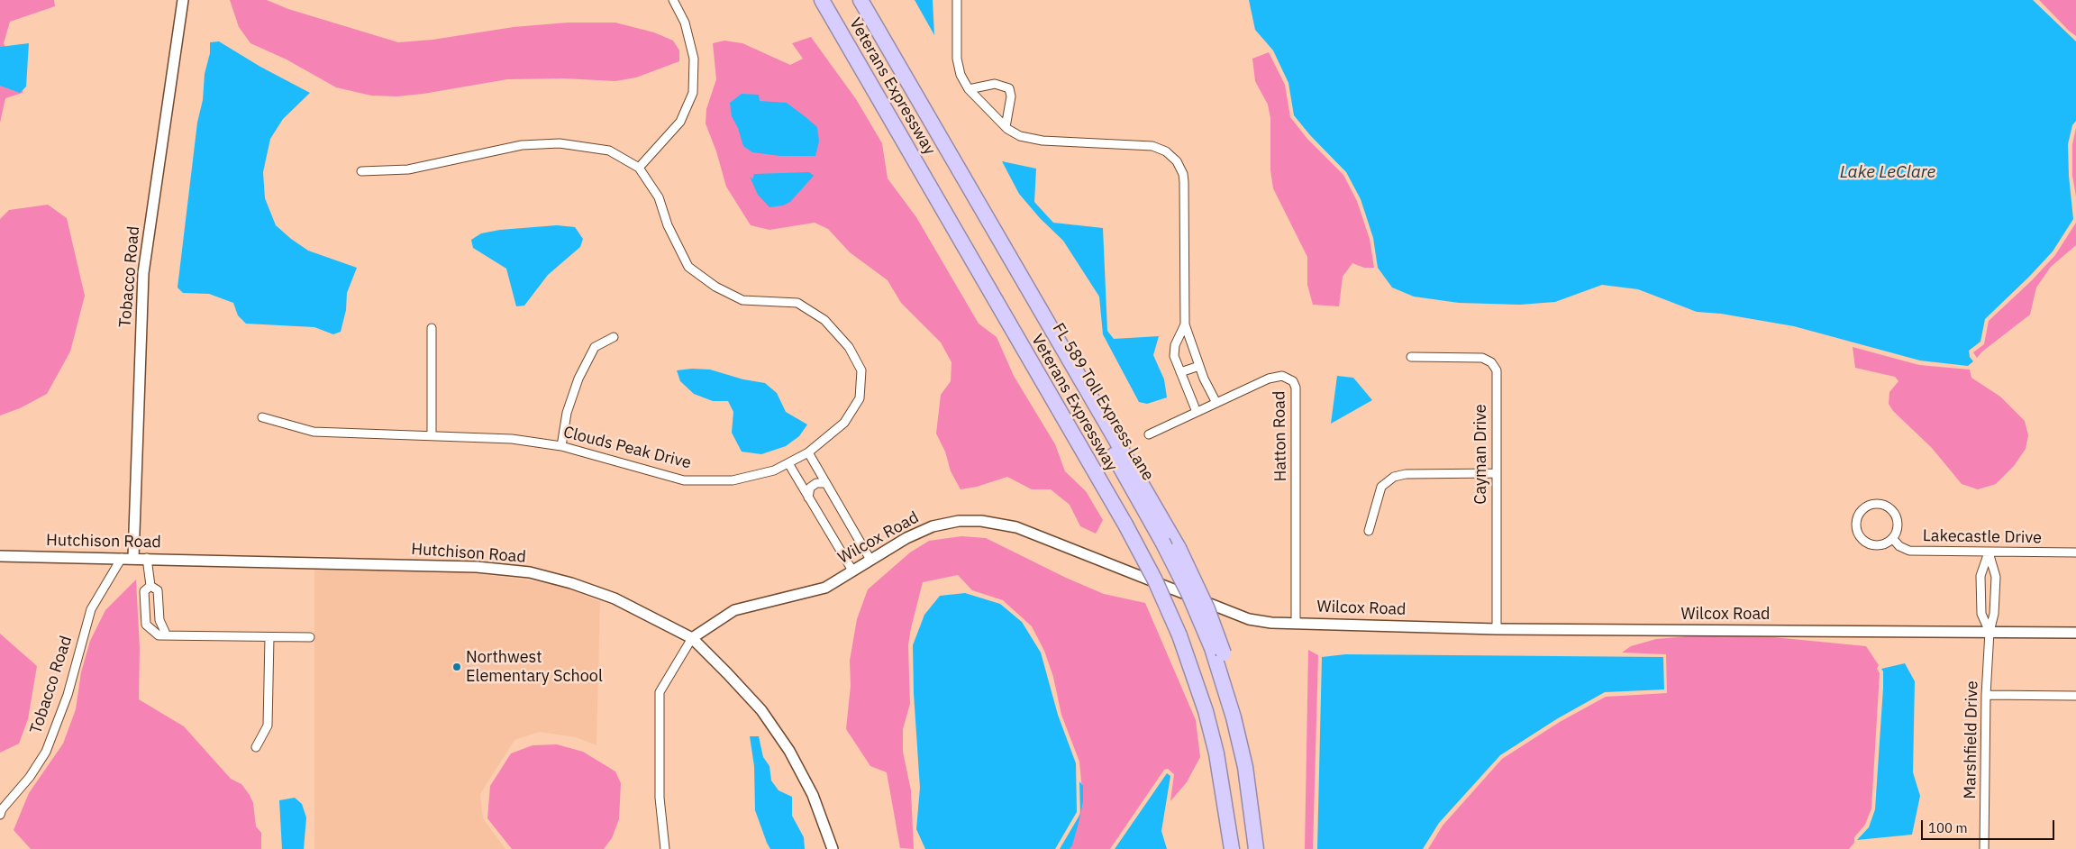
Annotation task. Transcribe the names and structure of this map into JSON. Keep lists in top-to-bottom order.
{
  "streets": {
    "highway": ["Veterans Expressway", "FL 589 Toll Express Lane"],
    "street": [
      "Tobacco Road",
      "Hatton Road",
      "Clouds Peak Drive",
      "Cayman Drive",
      "Lakecastle Drive",
      "Wilcox Road",
      "Hutchison Road",
      "Marshfield Drive"
    ]
  },
  "crossings": [
    ["Veterans Expressway", "FL 589 Toll Express Lane"],
    ["Tobacco Road", "Hutchison Road"],
    ["Hatton Road", "Wilcox Road"],
    ["Cayman Drive", "Wilcox Road"],
    ["Lakecastle Drive", "Marshfield Drive"],
    ["Wilcox Road", "Hutchison Road"],
    ["Wilcox Road", "Marshfield Drive"]
  ],
  "water": ["Lake LeClare"],
  "places": ["Northwest Elementary School"],
  "scale_bar": "100 m"
}
